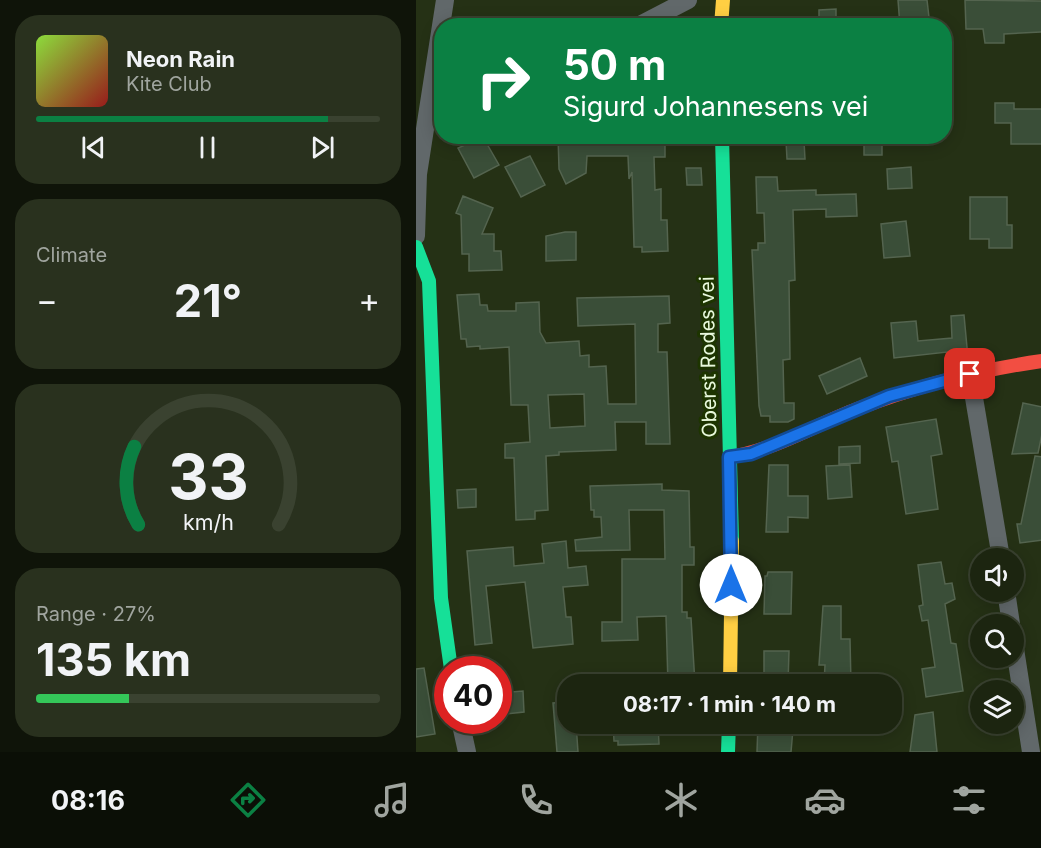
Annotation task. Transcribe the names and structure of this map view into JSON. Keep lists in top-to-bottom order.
{
  "streets": {
    "street": ["Oberst Rodes vei"]
  },
  "page": {
    "turn": ["50 m", "Sigurd Johannesens vei"],
    "song": ["Neon Rain", "Kite Club"],
    "tile": [
      "Climate",
      ["Range · 27%", "135 km"]
    ],
    "heat": ["−", "21°", "+"],
    "limit": "40",
    "trip": "08:17 · 1 min · 140 m",
    "tabs": "08:16",
    "gauge": ["33", "km/h"]
  }
}
